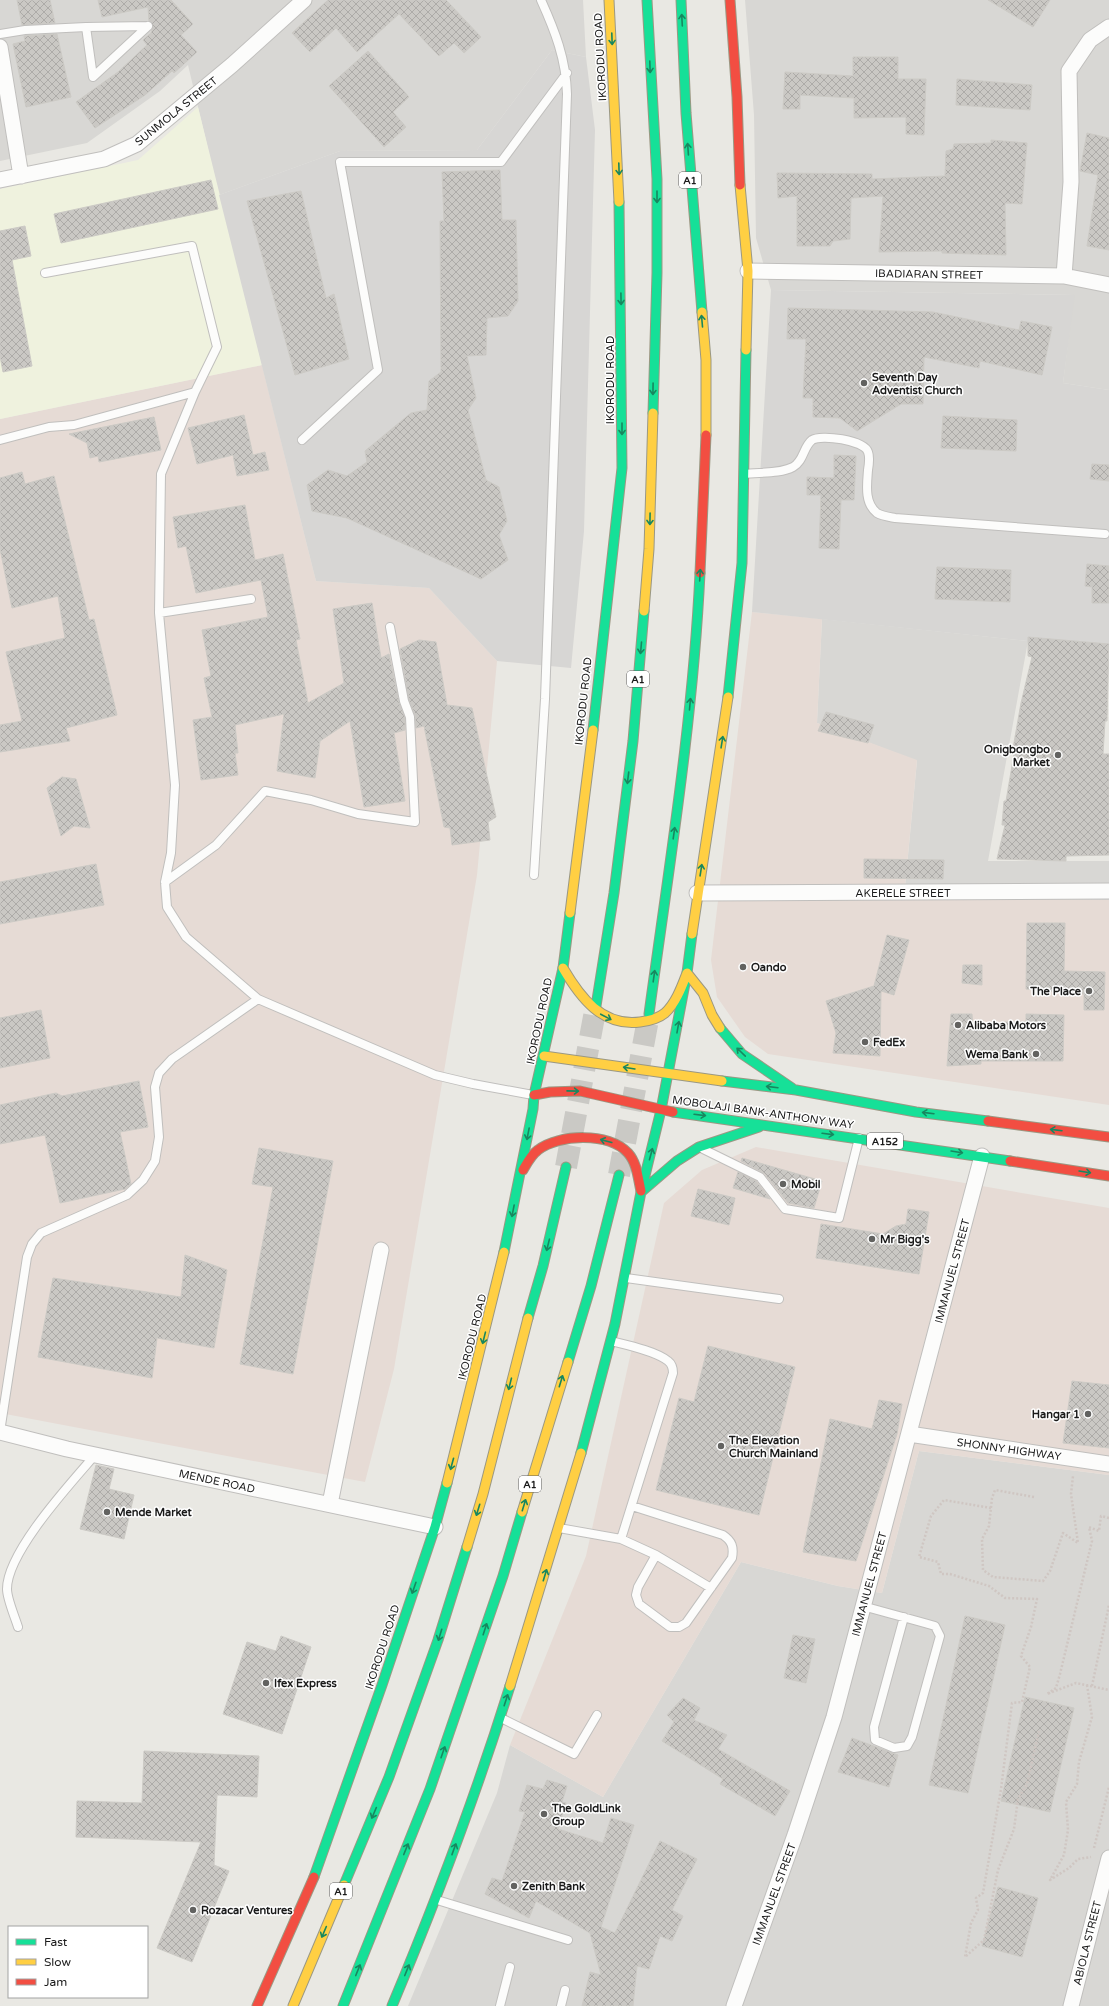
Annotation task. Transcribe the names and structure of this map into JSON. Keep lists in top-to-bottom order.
{
  "streets": {
    "main road": [
      "IKORODU ROAD",
      "A1",
      "MOBOLAJI BANK-ANTHONY WAY",
      "A152"
    ],
    "street": [
      "SUNMOLA STREET",
      "IBADIARAN STREET",
      "AKERELE STREET",
      "IMMANUEL STREET",
      "SHONNY HIGHWAY",
      "MENDE ROAD",
      "ABIOLA STREET"
    ]
  },
  "crossings": [
    ["IKORODU ROAD", "MOBOLAJI BANK-ANTHONY WAY"],
    ["IKORODU ROAD", "MENDE ROAD"],
    ["MOBOLAJI BANK-ANTHONY WAY", "A152"],
    ["MOBOLAJI BANK-ANTHONY WAY", "IMMANUEL STREET"],
    ["IMMANUEL STREET", "SHONNY HIGHWAY"]
  ],
  "places": [
    "Seventh Day Adventist Church",
    "Onigbongbo Market",
    "Oando",
    "The Place",
    "Alibaba Motors",
    "FedEx",
    "Wema Bank",
    "Mobil",
    "Mr Bigg's",
    "Hangar 1",
    "The Elevation Church Mainland",
    "Mende Market",
    "Ifex Express",
    "The GoldLink Group",
    "Zenith Bank",
    "Rozacar Ventures"
  ],
  "legend": ["Fast", "Slow", "Jam"]
}
